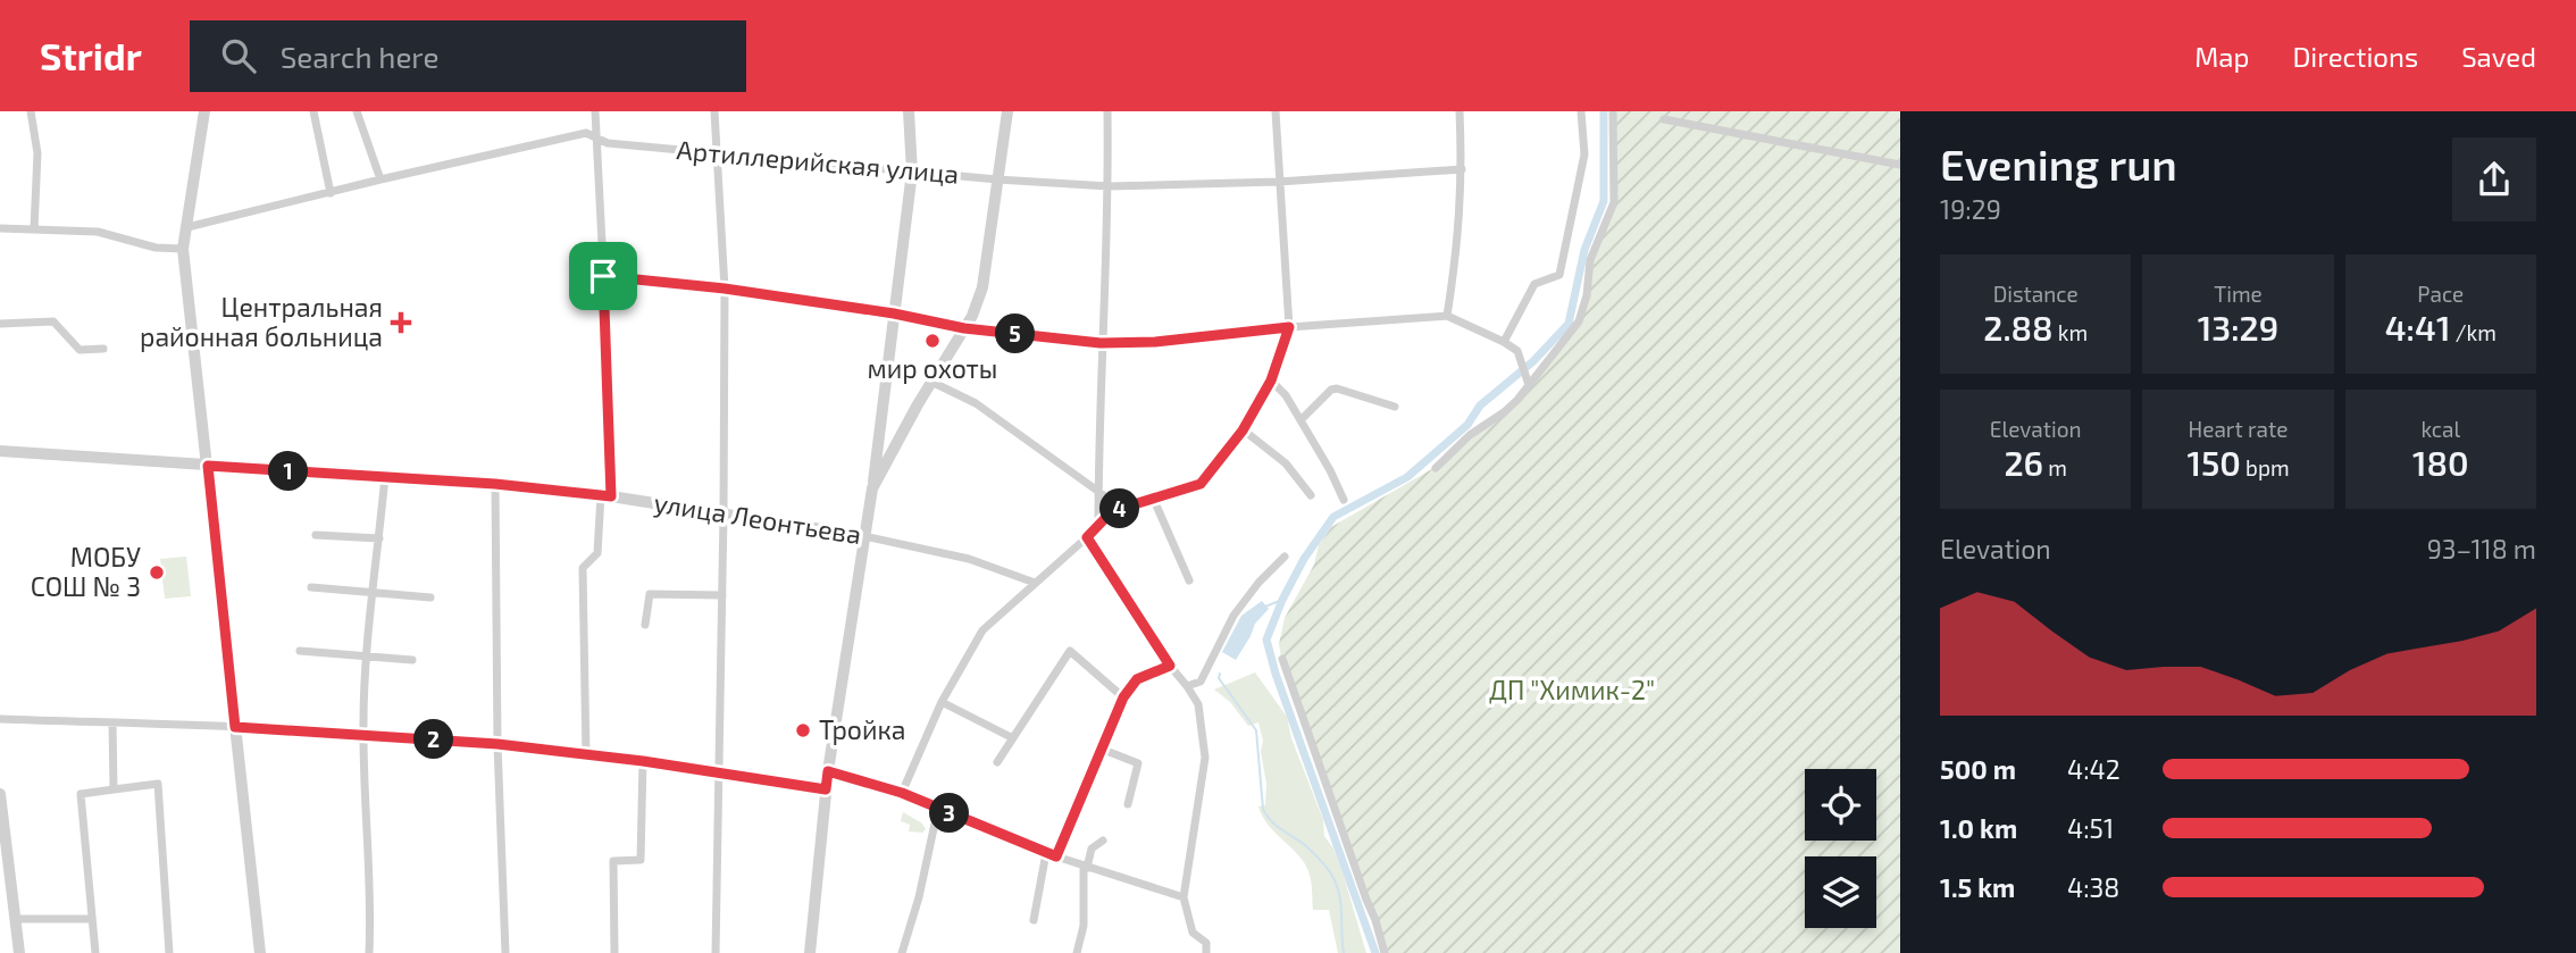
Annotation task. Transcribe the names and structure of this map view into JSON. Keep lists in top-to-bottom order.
{
  "streets": {
    "street": ["Артиллерийская улица", "улица Леонтьева"]
  },
  "parks": ["ДП \"Химик-2\""],
  "places": {
    "health": ["Центральная районная больница"],
    "other": ["мир охоты", "МОБУ СОШ № 3", "Тройка"]
  },
  "page": {
    "header": "Stridr",
    "search": "Search here",
    "nav": ["Map", "Directions", "Saved"],
    "heading": ["Evening run", "19:29"],
    "stats": [
      ["Distance", "2.88 km"],
      ["Time", "13:29"],
      ["Pace", "4:41 /km"],
      ["Elevation", "26 m"],
      ["Heart rate", "150 bpm"],
      ["kcal", "180"]
    ],
    "pins": [
      "5",
      "1",
      "4",
      "2",
      "3"
    ],
    "chart": ["Elevation", "93–118 m"],
    "list": [
      {
        "name": "500 m",
        "note": "4:42"
      },
      {
        "name": "1.0 km",
        "note": "4:51"
      },
      {
        "name": "1.5 km",
        "note": "4:38"
      }
    ]
  }
}
